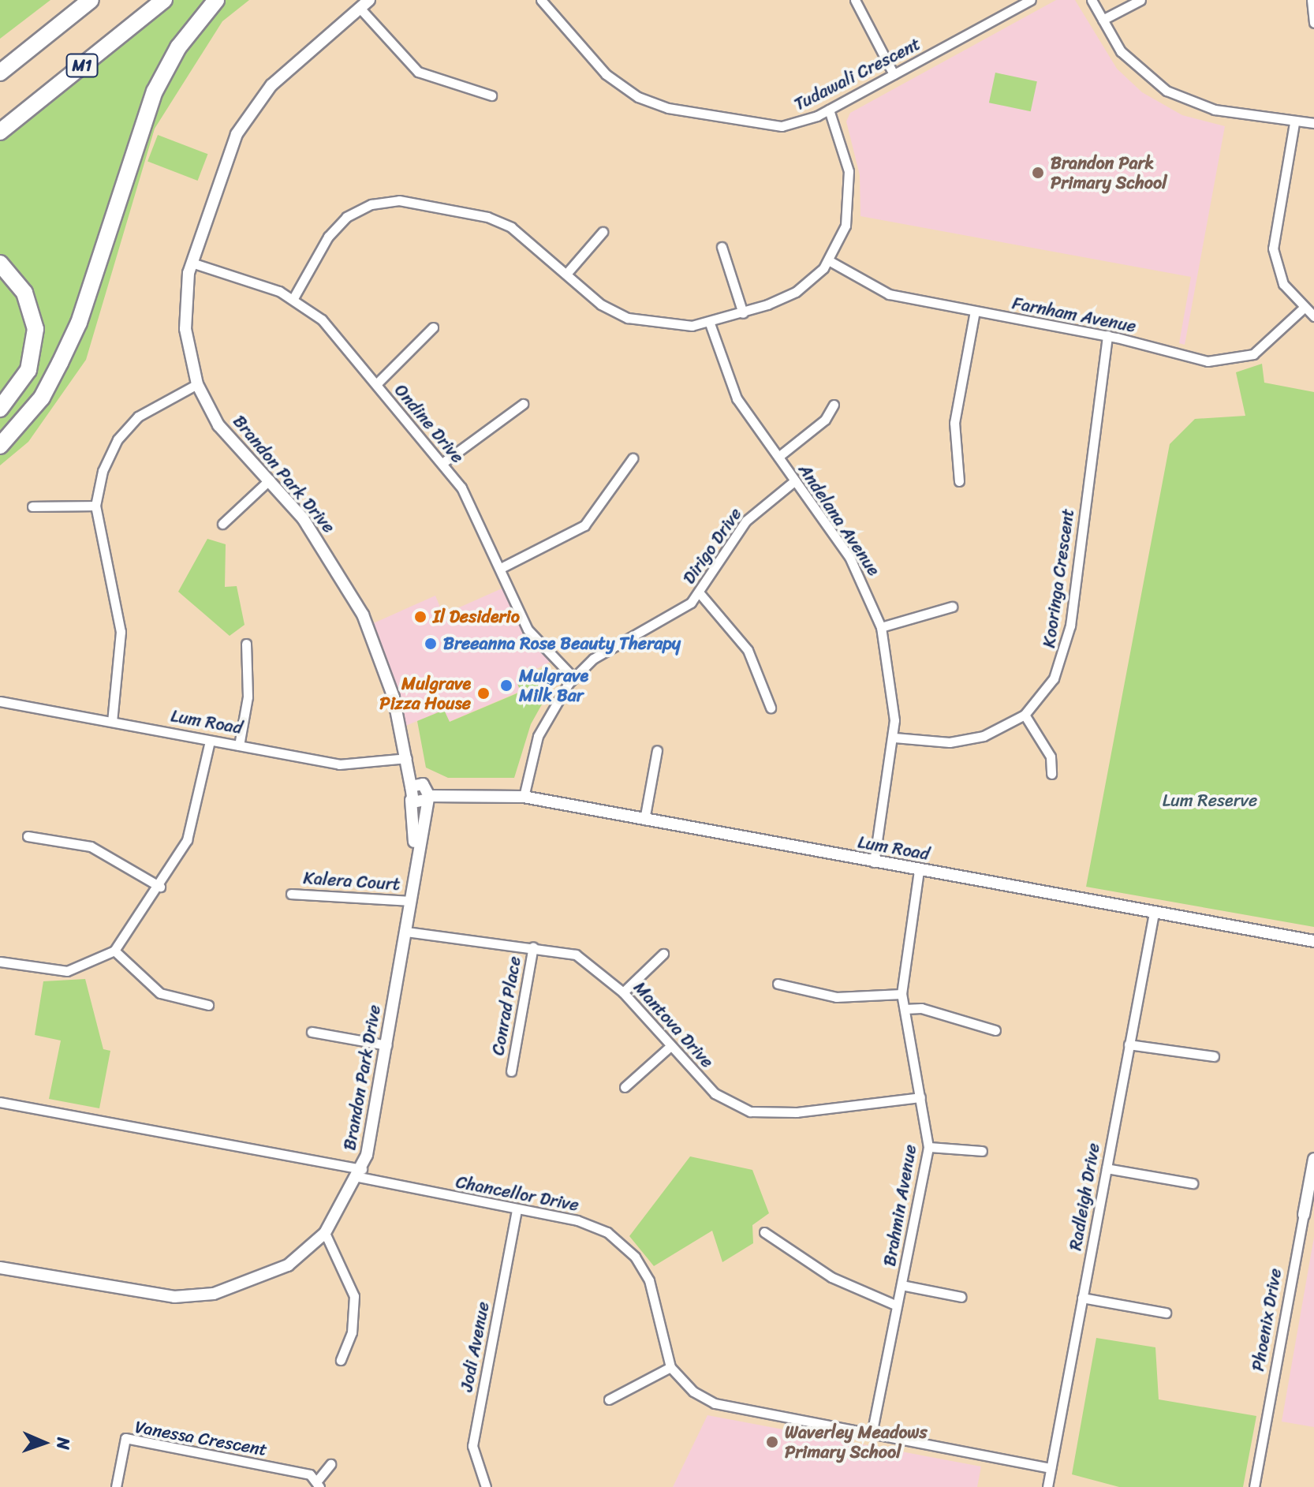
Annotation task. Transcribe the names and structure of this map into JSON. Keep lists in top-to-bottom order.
{
  "streets": {
    "highway": ["M1"],
    "street": [
      "Tudawali Crescent",
      "Farnham Avenue",
      "Ondine Drive",
      "Brandon Park Drive",
      "Andelana Avenue",
      "Dirigo Drive",
      "Kooringa Crescent",
      "Lum Road",
      "Kalera Court",
      "Conrad Place",
      "Mantova Drive",
      "Chancellor Drive",
      "Radleigh Drive",
      "Brahmin Avenue",
      "Phoenix Drive",
      "Jodi Avenue",
      "Vanessa Crescent"
    ]
  },
  "crossings": [
    ["Farnham Avenue", "Kooringa Crescent"],
    ["Ondine Drive", "Brandon Park Drive"],
    ["Ondine Drive", "Dirigo Drive"],
    ["Brandon Park Drive", "Lum Road"],
    ["Brandon Park Drive", "Kalera Court"],
    ["Brandon Park Drive", "Mantova Drive"],
    ["Brandon Park Drive", "Chancellor Drive"],
    ["Andelana Avenue", "Dirigo Drive"],
    ["Andelana Avenue", "Kooringa Crescent"],
    ["Andelana Avenue", "Lum Road"],
    ["Dirigo Drive", "Lum Road"],
    ["Lum Road", "Radleigh Drive"],
    ["Lum Road", "Brahmin Avenue"],
    ["Conrad Place", "Mantova Drive"],
    ["Mantova Drive", "Brahmin Avenue"],
    ["Chancellor Drive", "Radleigh Drive"],
    ["Chancellor Drive", "Brahmin Avenue"],
    ["Chancellor Drive", "Jodi Avenue"]
  ],
  "parks": ["Lum Reserve"],
  "places": [
    "Brandon Park Primary School",
    "Il Desiderio",
    "Breeanna Rose Beauty Therapy",
    "Mulgrave Milk Bar",
    "Mulgrave Pizza House",
    "Waverley Meadows Primary School"
  ],
  "north": "right"
}
